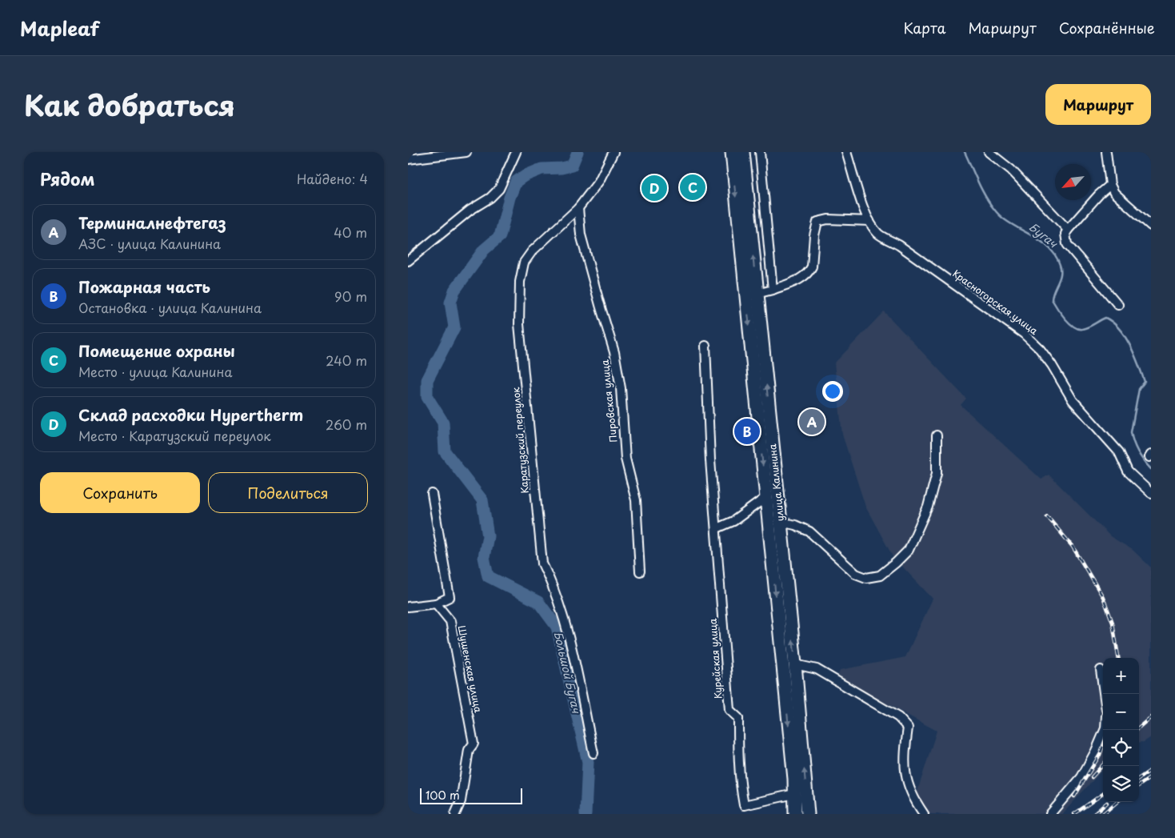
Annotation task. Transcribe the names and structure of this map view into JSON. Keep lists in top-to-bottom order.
{
  "streets": {
    "main road": ["улица Калинина"],
    "street": [
      "Красногорская улица",
      "Пировская улица",
      "Каратузский переулок",
      "Курейская улица",
      "Шушенская улица"
    ]
  },
  "crossings": [
    ["Пировская улица", "Каратузский переулок"],
    ["улица Калинина", "Курейская улица"]
  ],
  "water": ["Бугач", "Большой Бугач"],
  "scale_bar": "100 m",
  "north": "bottom left",
  "page": {
    "header": "Mapleaf",
    "nav": ["Карта", "Маршрут", "Сохранённые"],
    "title": "Как добраться",
    "buttons": [
      "Маршрут",
      ["Сохранить", "Поделиться"]
    ],
    "heading": ["Рядом", "Найдено: 4"],
    "pins": [
      "C",
      "D",
      "A",
      "B"
    ],
    "list": [
      {
        "mark": "A",
        "name": "Терминалнефтегаз",
        "note": "АЗС · улица Калинина",
        "value": "40 m"
      },
      {
        "mark": "B",
        "name": "Пожарная часть",
        "note": "Остановка · улица Калинина",
        "value": "90 m"
      },
      {
        "mark": "C",
        "name": "Помещение охраны",
        "note": "Место · улица Калинина",
        "value": "240 m"
      },
      {
        "mark": "D",
        "name": "Склад расходки Hypertherm",
        "note": "Место · Каратузский переулок",
        "value": "260 m"
      }
    ],
    "map_buttons": ["+", "−"],
    "scale": "100 m"
  }
}
